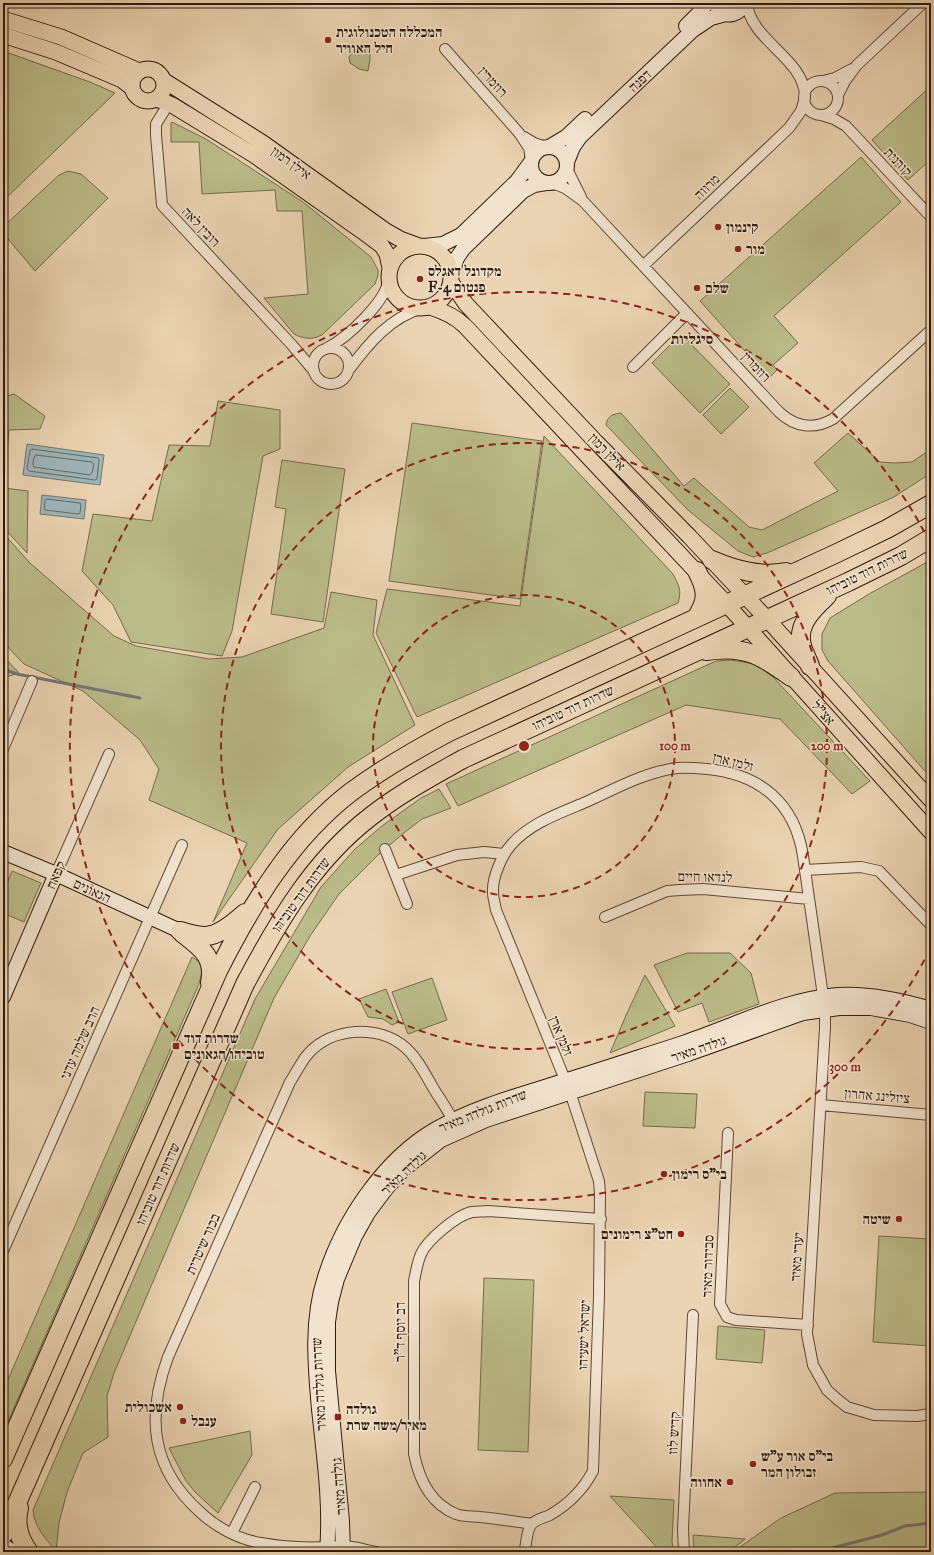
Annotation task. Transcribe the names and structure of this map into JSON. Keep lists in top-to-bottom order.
{
  "streets": {
    "highway": ["שדרות דוד טוביהו"],
    "main road": ["אילן רמון", "אצ\"ל"],
    "street": [
      "דפנה",
      "רוזמרין",
      "קורנית",
      "מרווה",
      "רובין לאה",
      "זלמן ארן",
      "קפאח",
      "לנדאו חיים",
      "הגאונים",
      "הרב שלמה עדני",
      "גולדה מאיר",
      "ציזלינג אהרון",
      "שדרות גולדה מאיר",
      "בכור שיטרית",
      "יערי מאיר",
      "סבידור מאיר",
      "דב יוסף ד\"ר",
      "ישראל ישעיהו",
      "קדיש לוז"
    ]
  },
  "crossings": [
    ["דפנה", "רוזמרין"],
    ["רוזמרין", "מרווה"],
    ["קורנית", "מרווה"],
    ["אילן רמון", "רובין לאה"],
    ["אילן רמון", "שדרות דוד טוביהו"],
    ["אילן רמון", "אצ\"ל"],
    ["שדרות דוד טוביהו", "אצ\"ל"],
    ["זלמן ארן", "לנדאו חיים"],
    ["זלמן ארן", "שדרות גולדה מאיר"],
    ["זלמן ארן", "יערי מאיר"],
    ["זלמן ארן", "ישראל ישעיהו"],
    ["קפאח", "הגאונים"],
    ["הגאונים", "הרב שלמה עדני"],
    ["גולדה מאיר", "שדרות גולדה מאיר"],
    ["גולדה מאיר", "בכור שיטרית"],
    ["ציזלינג אהרון", "יערי מאיר"],
    ["שדרות גולדה מאיר", "בכור שיטרית"],
    ["שדרות גולדה מאיר", "יערי מאיר"],
    ["שדרות גולדה מאיר", "ישראל ישעיהו"],
    ["יערי מאיר", "סבידור מאיר"],
    ["דב יוסף ד\"ר", "ישראל ישעיהו"]
  ],
  "districts": ["סיגליות"],
  "places": {
    "other": [
      "המכללה הטכנולוגית חיל האוויר",
      "קינמון",
      "מור",
      "מקדונל דאגלס F-4 פנטום",
      "שלם",
      "בי\"ס רימון",
      "שיטה",
      "חט\"צ רימונים",
      "אשכולית",
      "ענבל",
      "בי\"ס אור ע\"ש זבולון המר",
      "אחווה"
    ],
    "transit": ["שדרות דוד טוביהו/הגאונים", "גולדה מאיר/משה שרת"]
  },
  "rings": ["100 m", "200 m", "300 m"]
}
